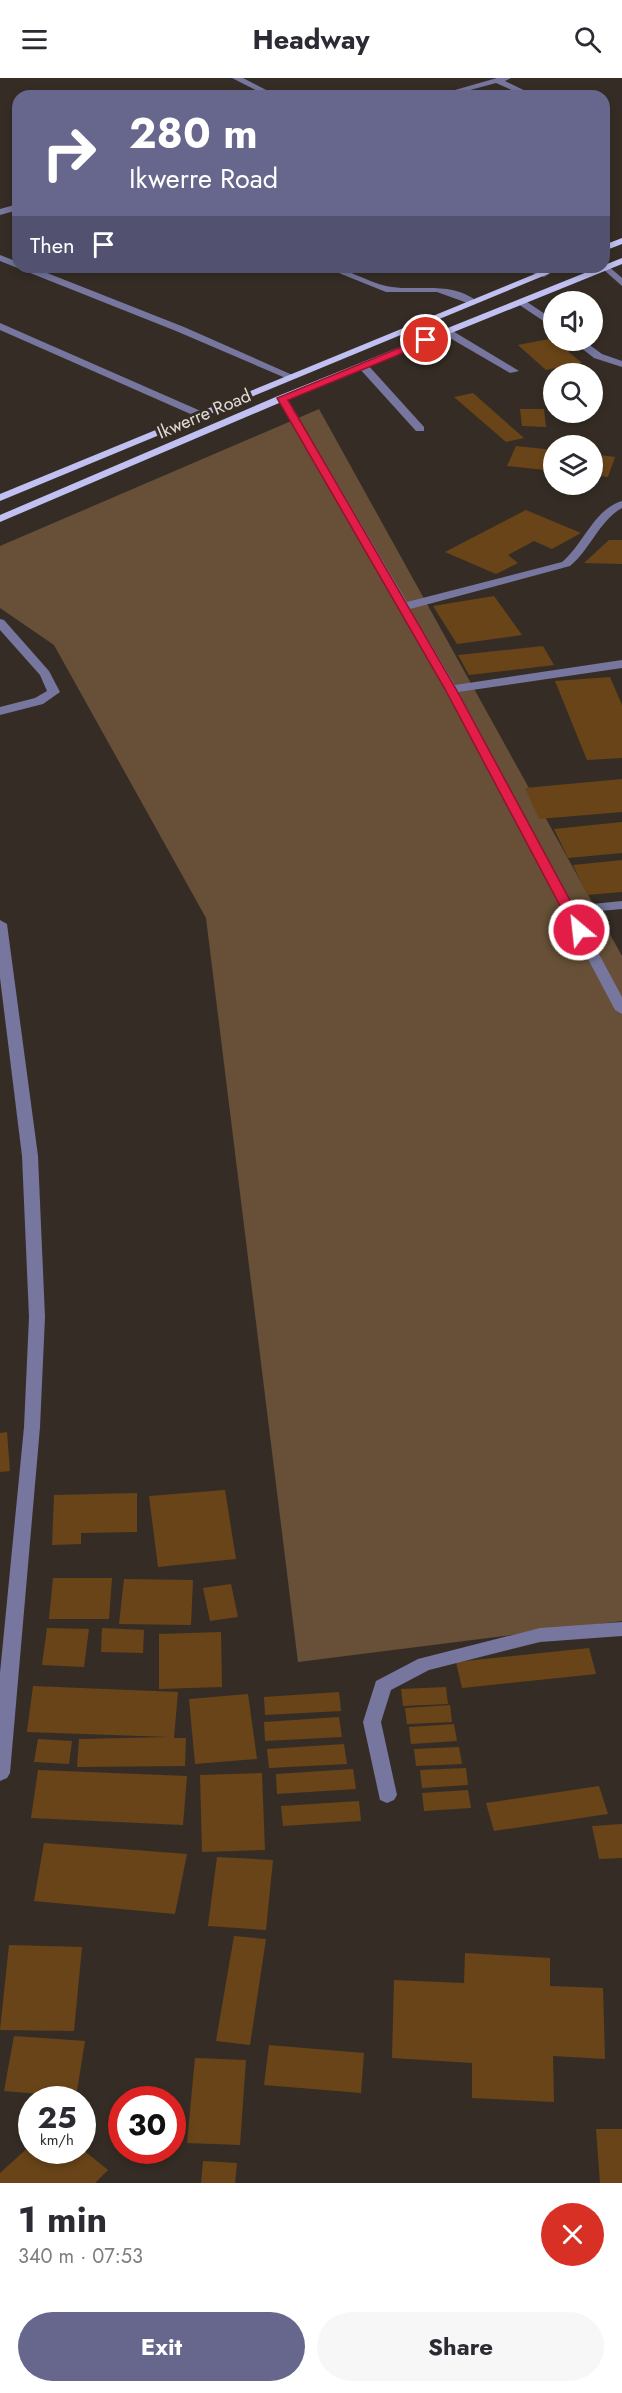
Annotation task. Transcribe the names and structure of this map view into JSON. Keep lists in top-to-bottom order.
{
  "streets": {
    "main road": ["Ikwerre Road"]
  },
  "page": {
    "header": "Headway",
    "turn": ["280 m", "Ikwerre Road"],
    "then": "Then",
    "speed": "25 km/h",
    "limit": "30",
    "heading": ["1 min", "340 m · 07:53"],
    "buttons": ["Exit", "Share"]
  }
}
